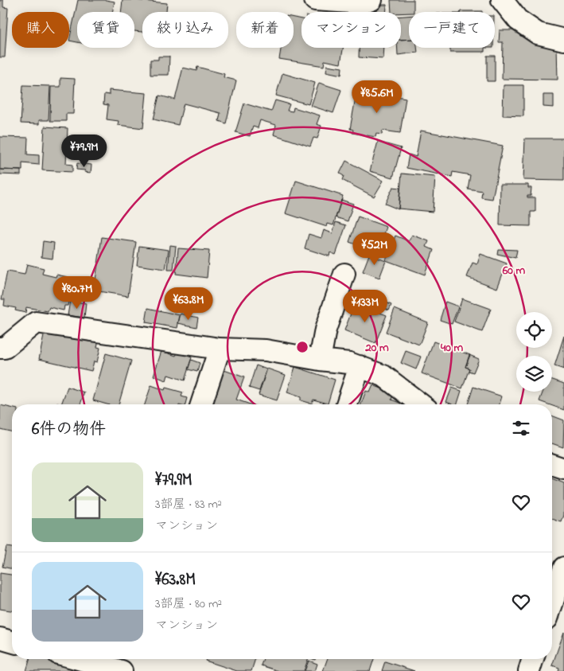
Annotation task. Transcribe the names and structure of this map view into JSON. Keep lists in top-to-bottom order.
{
  "page": {
    "chip": [
      "購入",
      "賃貸",
      "絞り込み",
      "新着",
      "マンション",
      "一戸建て"
    ],
    "price": [
      "¥85.6M",
      "¥79.9M",
      "¥52M",
      "¥80.7M",
      "¥63.8M",
      "¥133M"
    ],
    "heading": "6件の物件",
    "list": [
      {
        "name": "¥79.9M",
        "note": "3部屋 · 83 m² · マンション"
      },
      {
        "name": "¥63.8M",
        "note": "3部屋 · 80 m² · マンション"
      }
    ]
  },
  "rings": ["60 m", "20 m", "40 m"]
}
